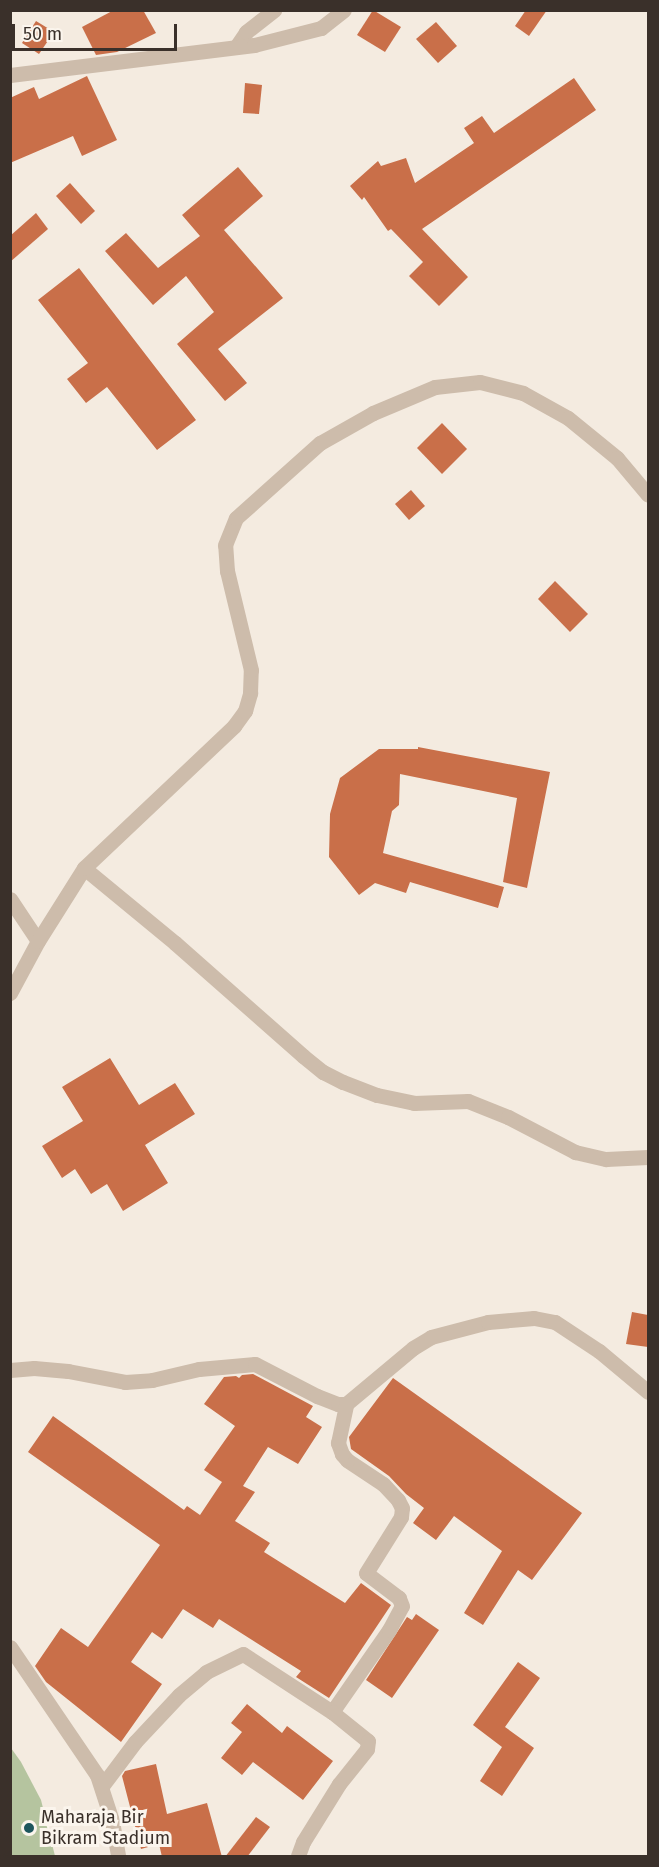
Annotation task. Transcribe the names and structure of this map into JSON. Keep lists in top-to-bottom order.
{
  "places": ["Maharaja Bir Bikram Stadium"],
  "scale_bar": "50 m"
}
